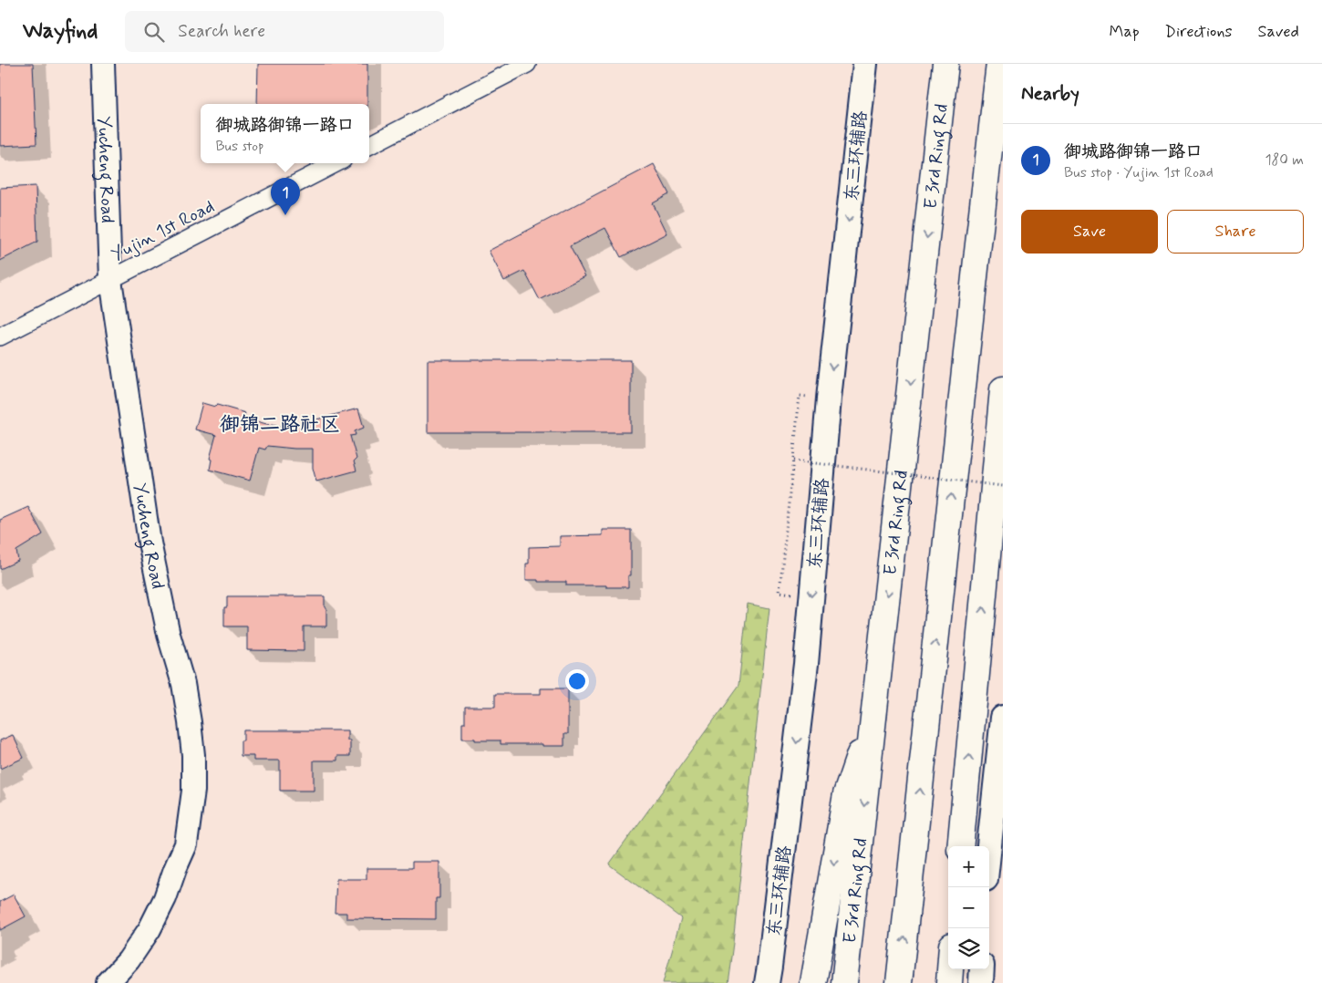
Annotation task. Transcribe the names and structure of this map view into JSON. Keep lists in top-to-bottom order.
{
  "streets": {
    "highway": ["E 3rd Ring Rd"],
    "main road": ["东三环辅路"],
    "street": ["Yucheng Road", "Yujin 1st Road"]
  },
  "crossings": [
    ["Yucheng Road", "Yujin 1st Road"]
  ],
  "one_way": ["东三环辅路"],
  "districts": ["御锦二路社区"],
  "page": {
    "header": "Wayfind",
    "search": "Search here",
    "nav": ["Map", "Directions", "Saved"],
    "heading": "Nearby",
    "popup": ["御城路御锦一路口", "Bus stop"],
    "list": [
      {
        "mark": "1",
        "name": "御城路御锦一路口",
        "note": "Bus stop · Yujin 1st Road",
        "value": "180 m"
      }
    ],
    "pins": "1",
    "buttons": ["Save", "Share"],
    "map_buttons": ["+", "−"]
  }
}
